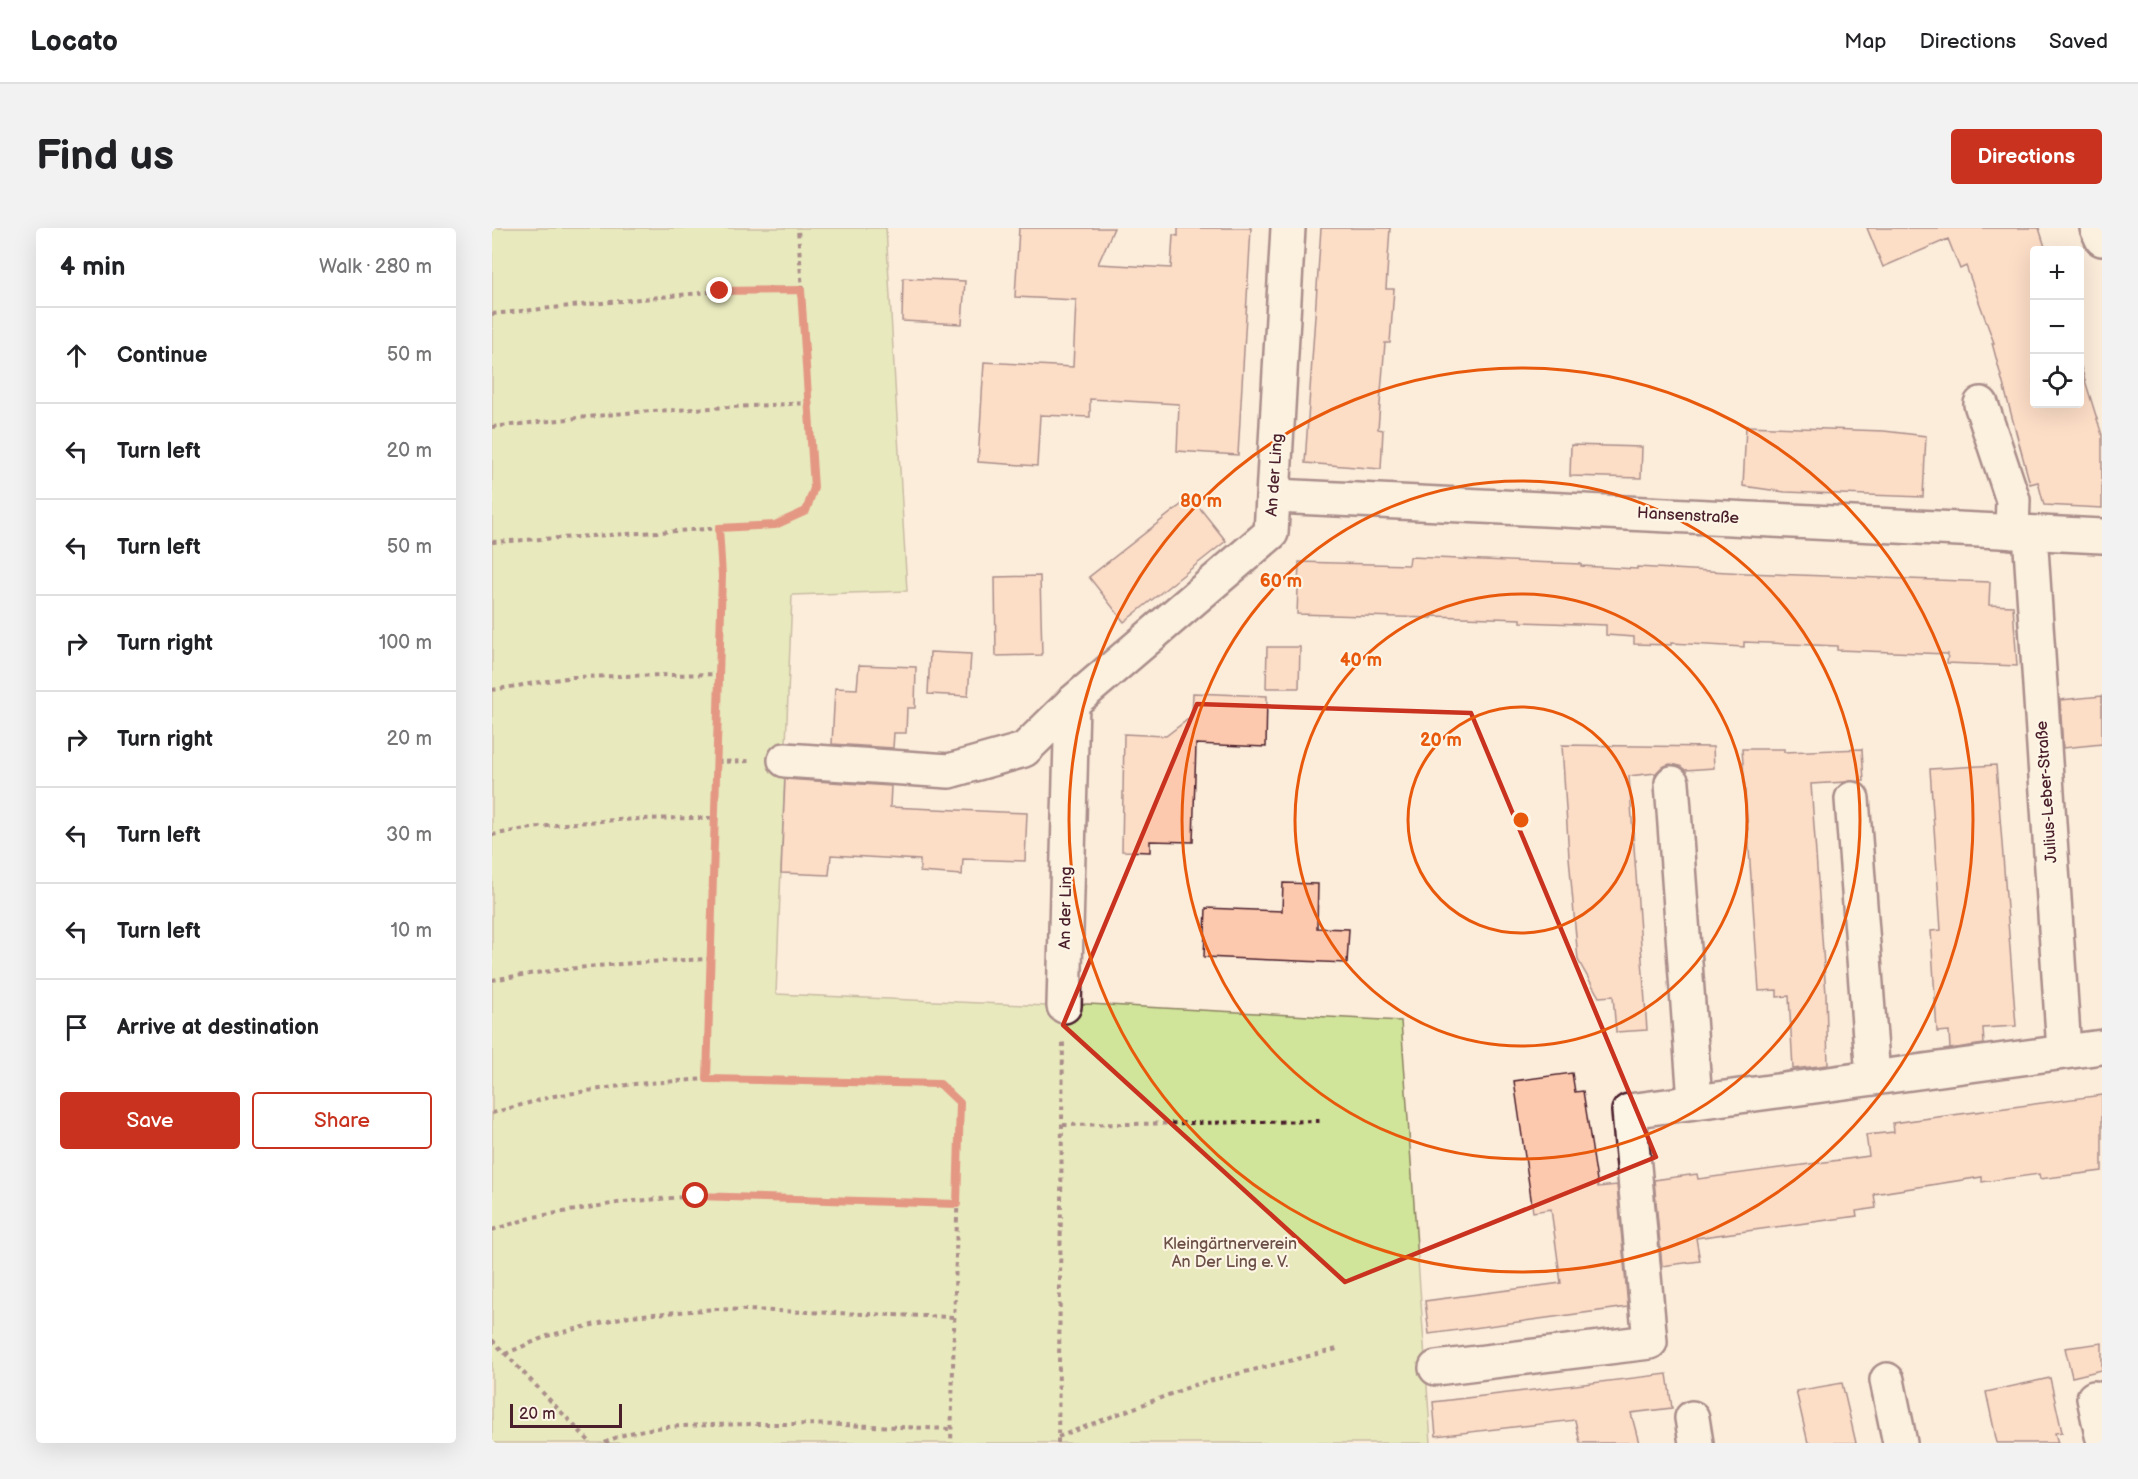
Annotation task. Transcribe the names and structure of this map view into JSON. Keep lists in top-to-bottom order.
{
  "streets": {
    "street": ["An der Ling", "Hansenstraße", "Julius-Leber-Straße"]
  },
  "crossings": [
    ["An der Ling", "Hansenstraße"],
    ["Hansenstraße", "Julius-Leber-Straße"]
  ],
  "parks": ["Kleingärtnerverein An Der Ling e. V."],
  "scale_bar": "20 m",
  "page": {
    "header": "Locato",
    "nav": ["Map", "Directions", "Saved"],
    "buttons": [
      "Directions",
      ["Save", "Share"]
    ],
    "title": "Find us",
    "heading": ["4 min", "Walk · 280 m"],
    "map_buttons": ["+", "−"],
    "list": [
      ["Continue", "50 m"],
      ["Turn left", "20 m"],
      ["Turn left", "50 m"],
      ["Turn right", "100 m"],
      ["Turn right", "20 m"],
      ["Turn left", "30 m"],
      ["Turn left", "10 m"],
      "Arrive at destination"
    ],
    "scale": "20 m"
  },
  "rings": [
    "80 m",
    "60 m",
    "40 m",
    "20 m"
  ]
}
